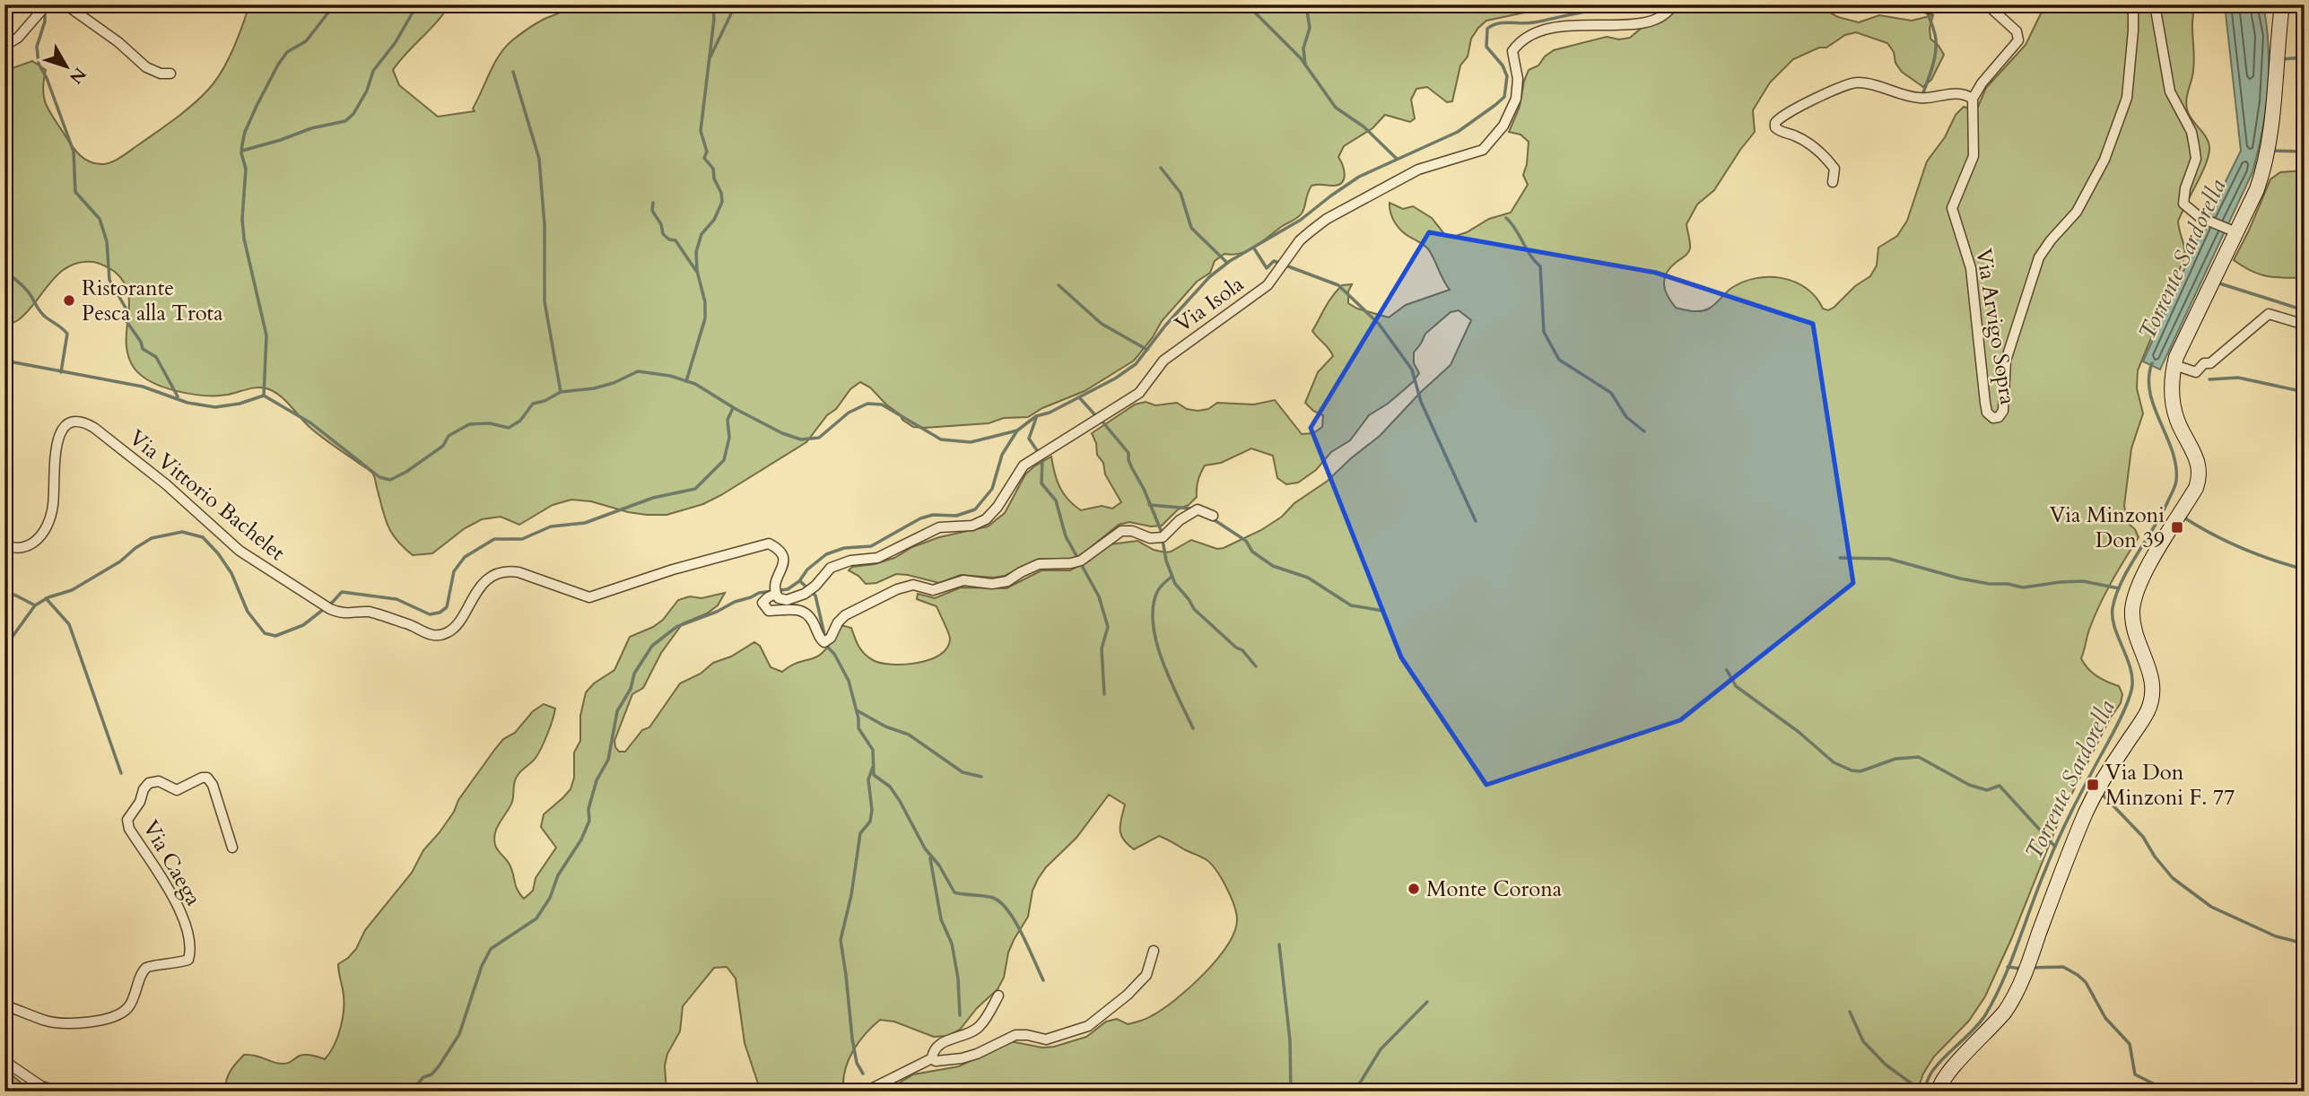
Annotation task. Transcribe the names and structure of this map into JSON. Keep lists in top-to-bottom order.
{
  "streets": {
    "street": [
      "Via Isola",
      "Via Arvigo Sopra",
      "Via Vittorio Bachelet",
      "Via Caega"
    ]
  },
  "crossings": [
    ["Via Isola", "Via Vittorio Bachelet"]
  ],
  "water": ["Torrente Sardorella"],
  "places": {
    "other": ["Ristorante Pesca alla Trota", "Monte Corona"],
    "transit": ["Via Minzoni Don 39", "Via Don Minzoni F. 77"]
  },
  "north": "bottom right"
}
